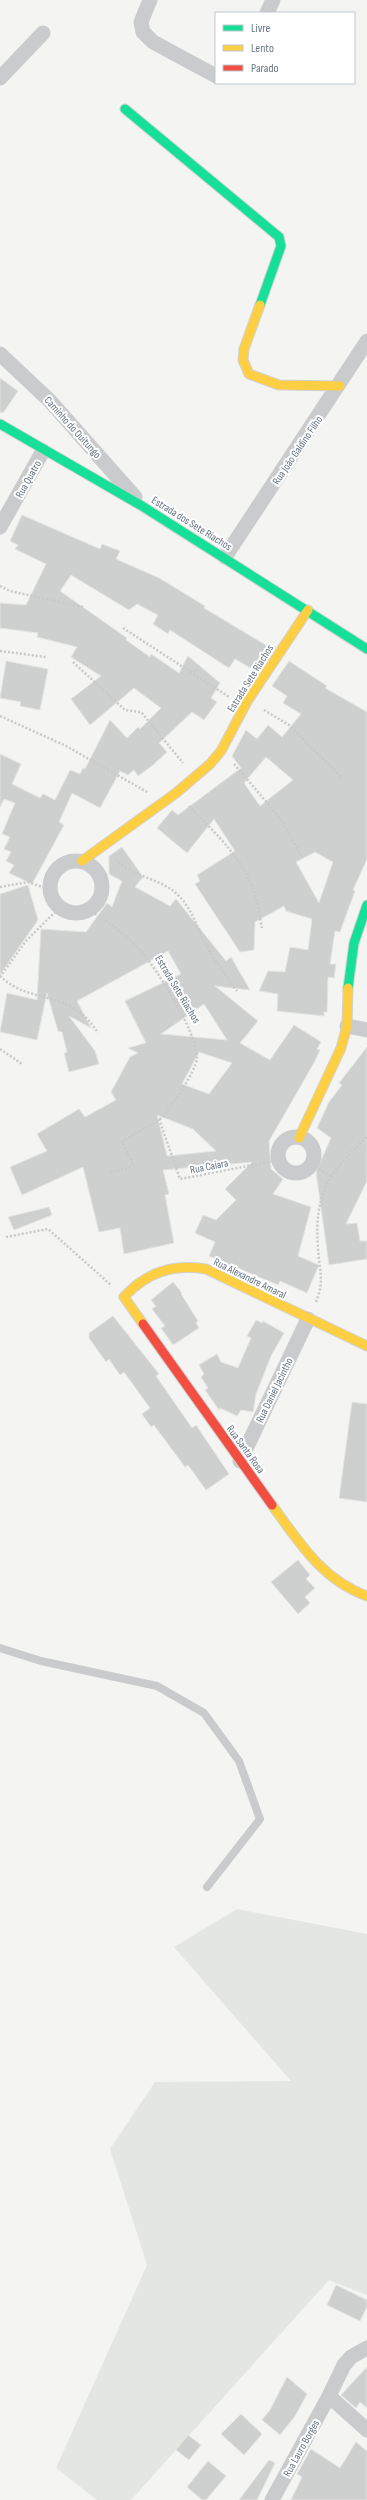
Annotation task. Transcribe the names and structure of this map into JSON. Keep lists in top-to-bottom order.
{
  "streets": {
    "street": [
      "Caminho do Ouitungo",
      "Rua João Galdino Filho",
      "Rua Quatro",
      "Estrada dos Sete Riachos",
      "Estrada Sete Riachos",
      "Rua Alexandre Amaral",
      "Rua Daniel Jacintho",
      "Rua Santa Rosa",
      "Rua Lauro Borges"
    ],
    "path": ["Rua Caiara"]
  },
  "crossings": [
    ["Caminho do Ouitungo", "Estrada dos Sete Riachos"],
    ["Rua João Galdino Filho", "Estrada dos Sete Riachos"],
    ["Rua Quatro", "Estrada dos Sete Riachos"],
    ["Estrada dos Sete Riachos", "Estrada Sete Riachos"],
    ["Estrada Sete Riachos", "Rua Caiara"],
    ["Rua Alexandre Amaral", "Rua Daniel Jacintho"],
    ["Rua Alexandre Amaral", "Rua Santa Rosa"],
    ["Rua Daniel Jacintho", "Rua Santa Rosa"]
  ],
  "legend": ["Livre", "Lento", "Parado"]
}
